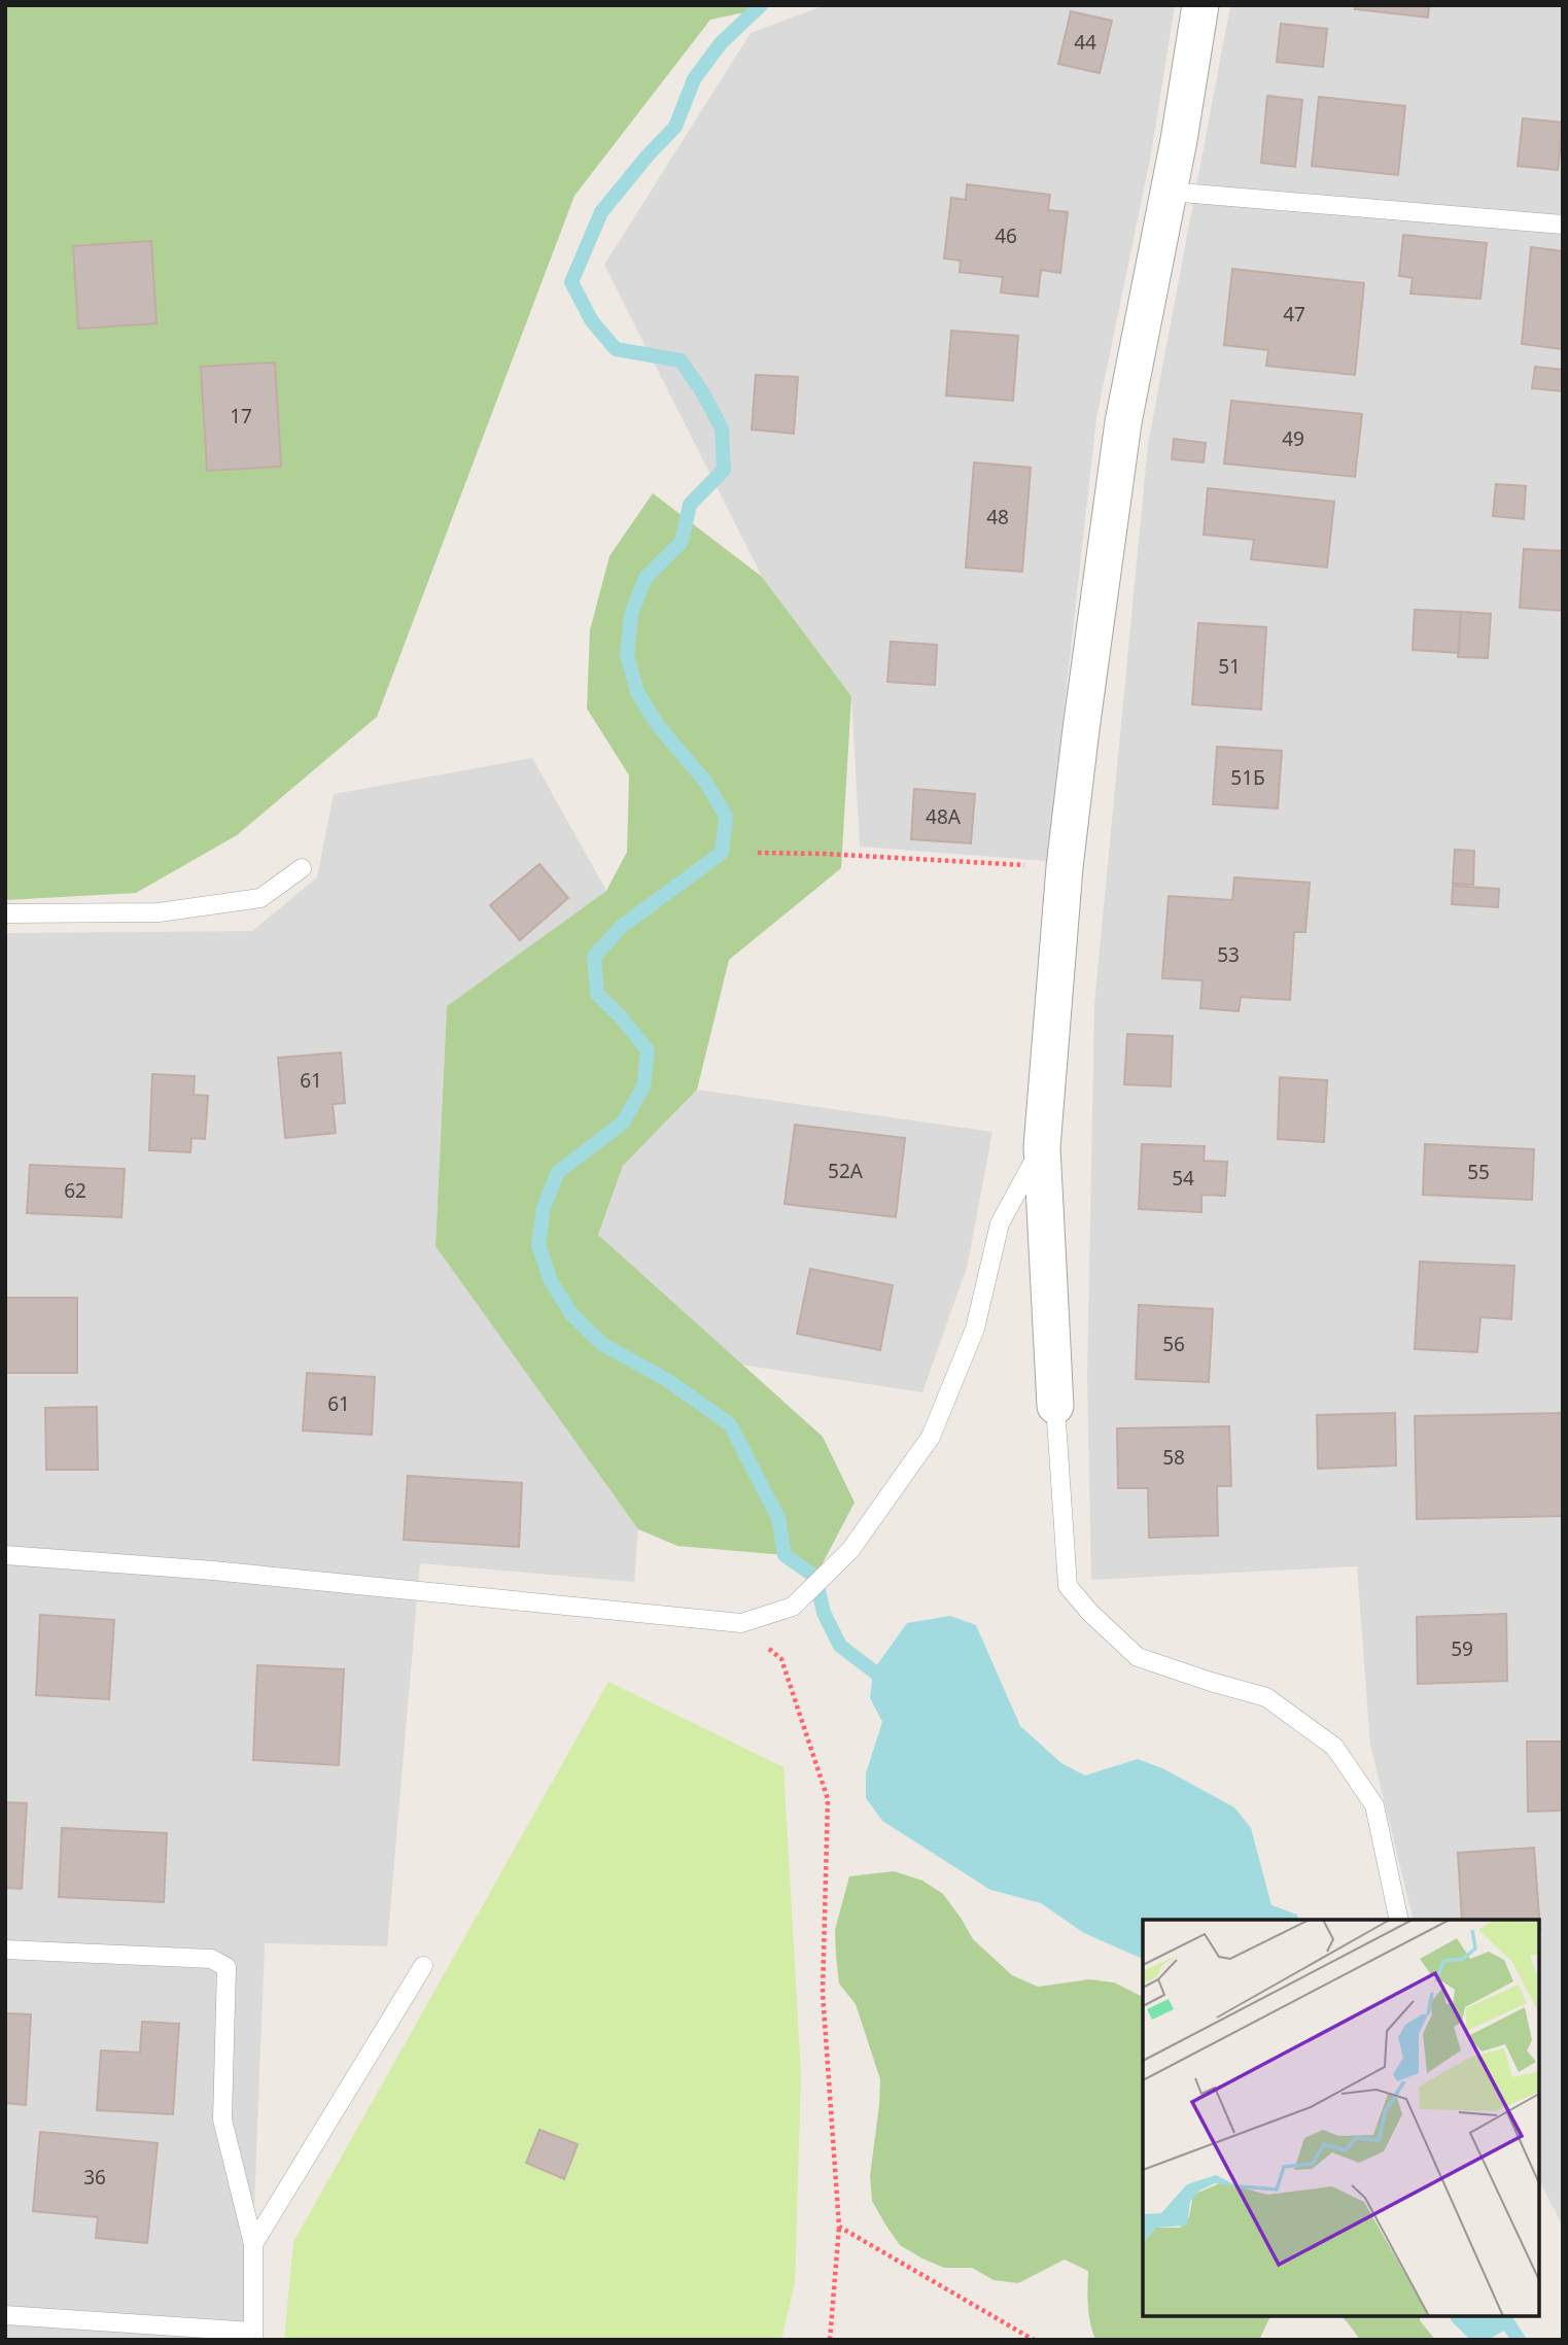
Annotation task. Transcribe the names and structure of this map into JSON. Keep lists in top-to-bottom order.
{
  "house_numbers": [
    "44",
    "46",
    "47",
    "17",
    "49",
    "48",
    "51",
    "51Б",
    "48А",
    "53",
    "61",
    "52А",
    "55",
    "54",
    "62",
    "56",
    "61",
    "58",
    "59",
    "36"
  ]
}
